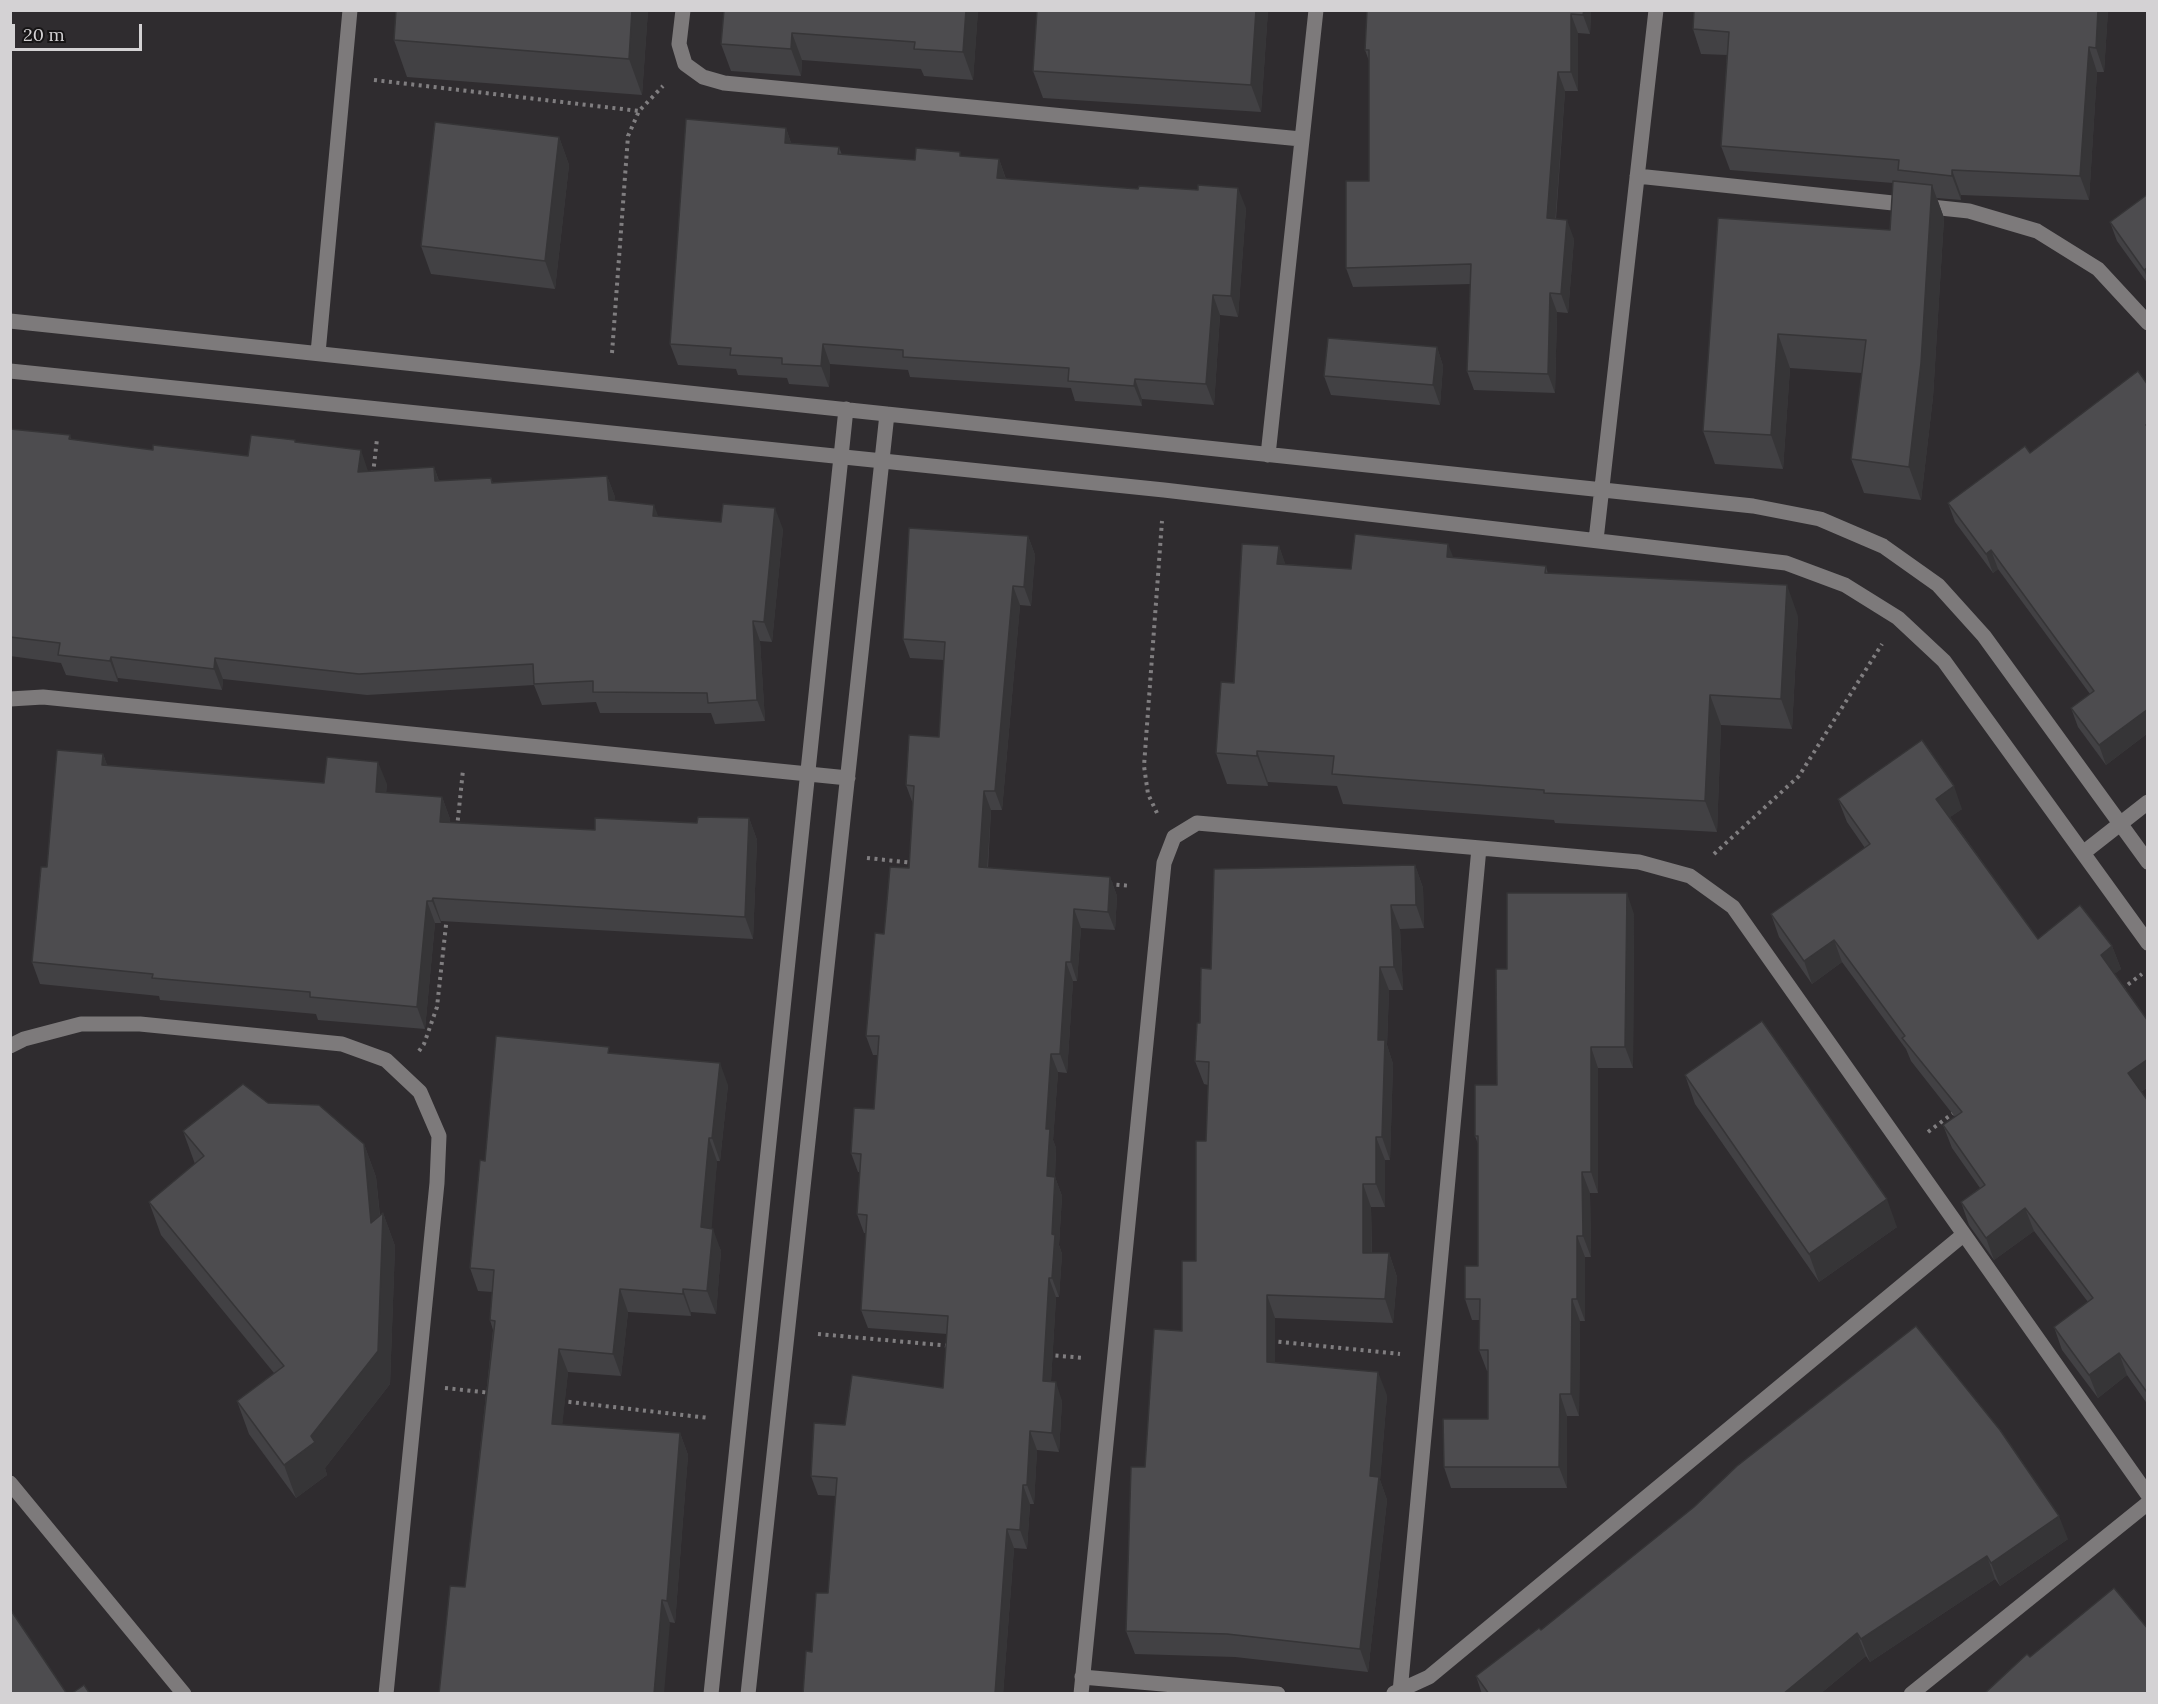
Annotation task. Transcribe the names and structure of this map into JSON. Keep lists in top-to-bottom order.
{
  "scale_bar": "20 m"
}
